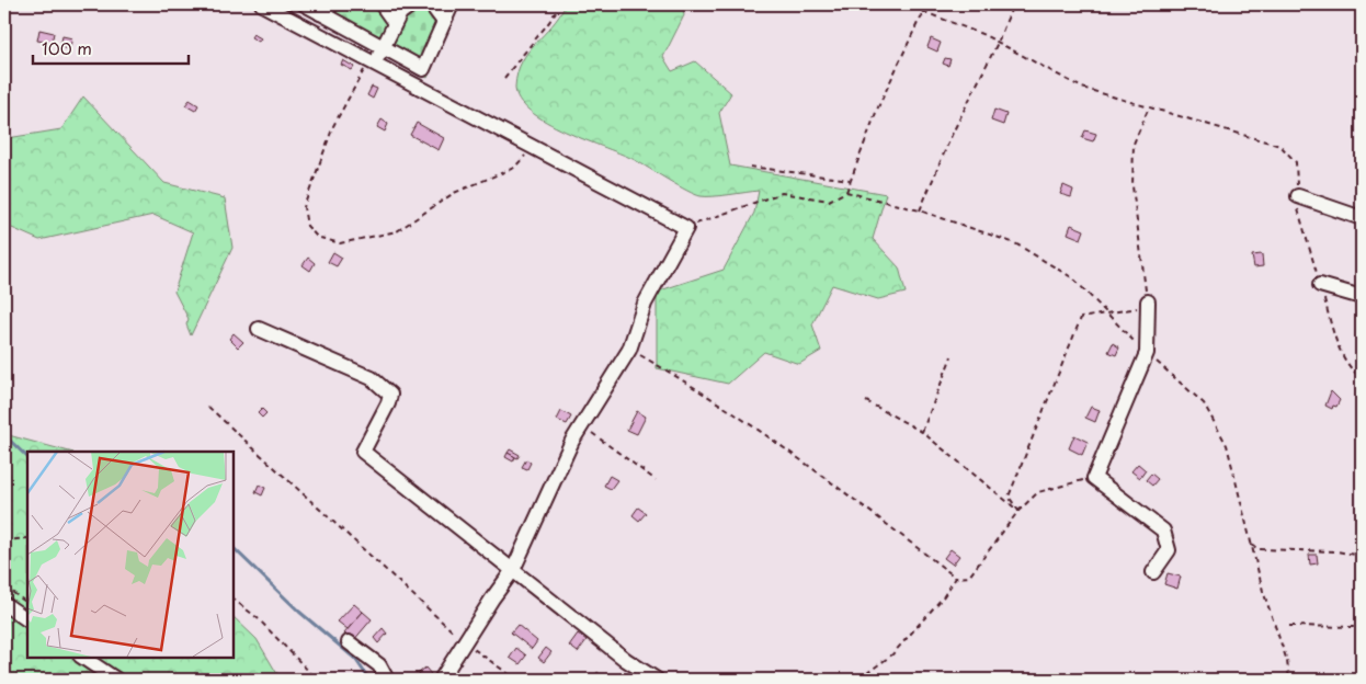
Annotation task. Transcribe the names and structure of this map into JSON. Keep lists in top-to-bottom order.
{
  "scale_bar": "100 m"
}
